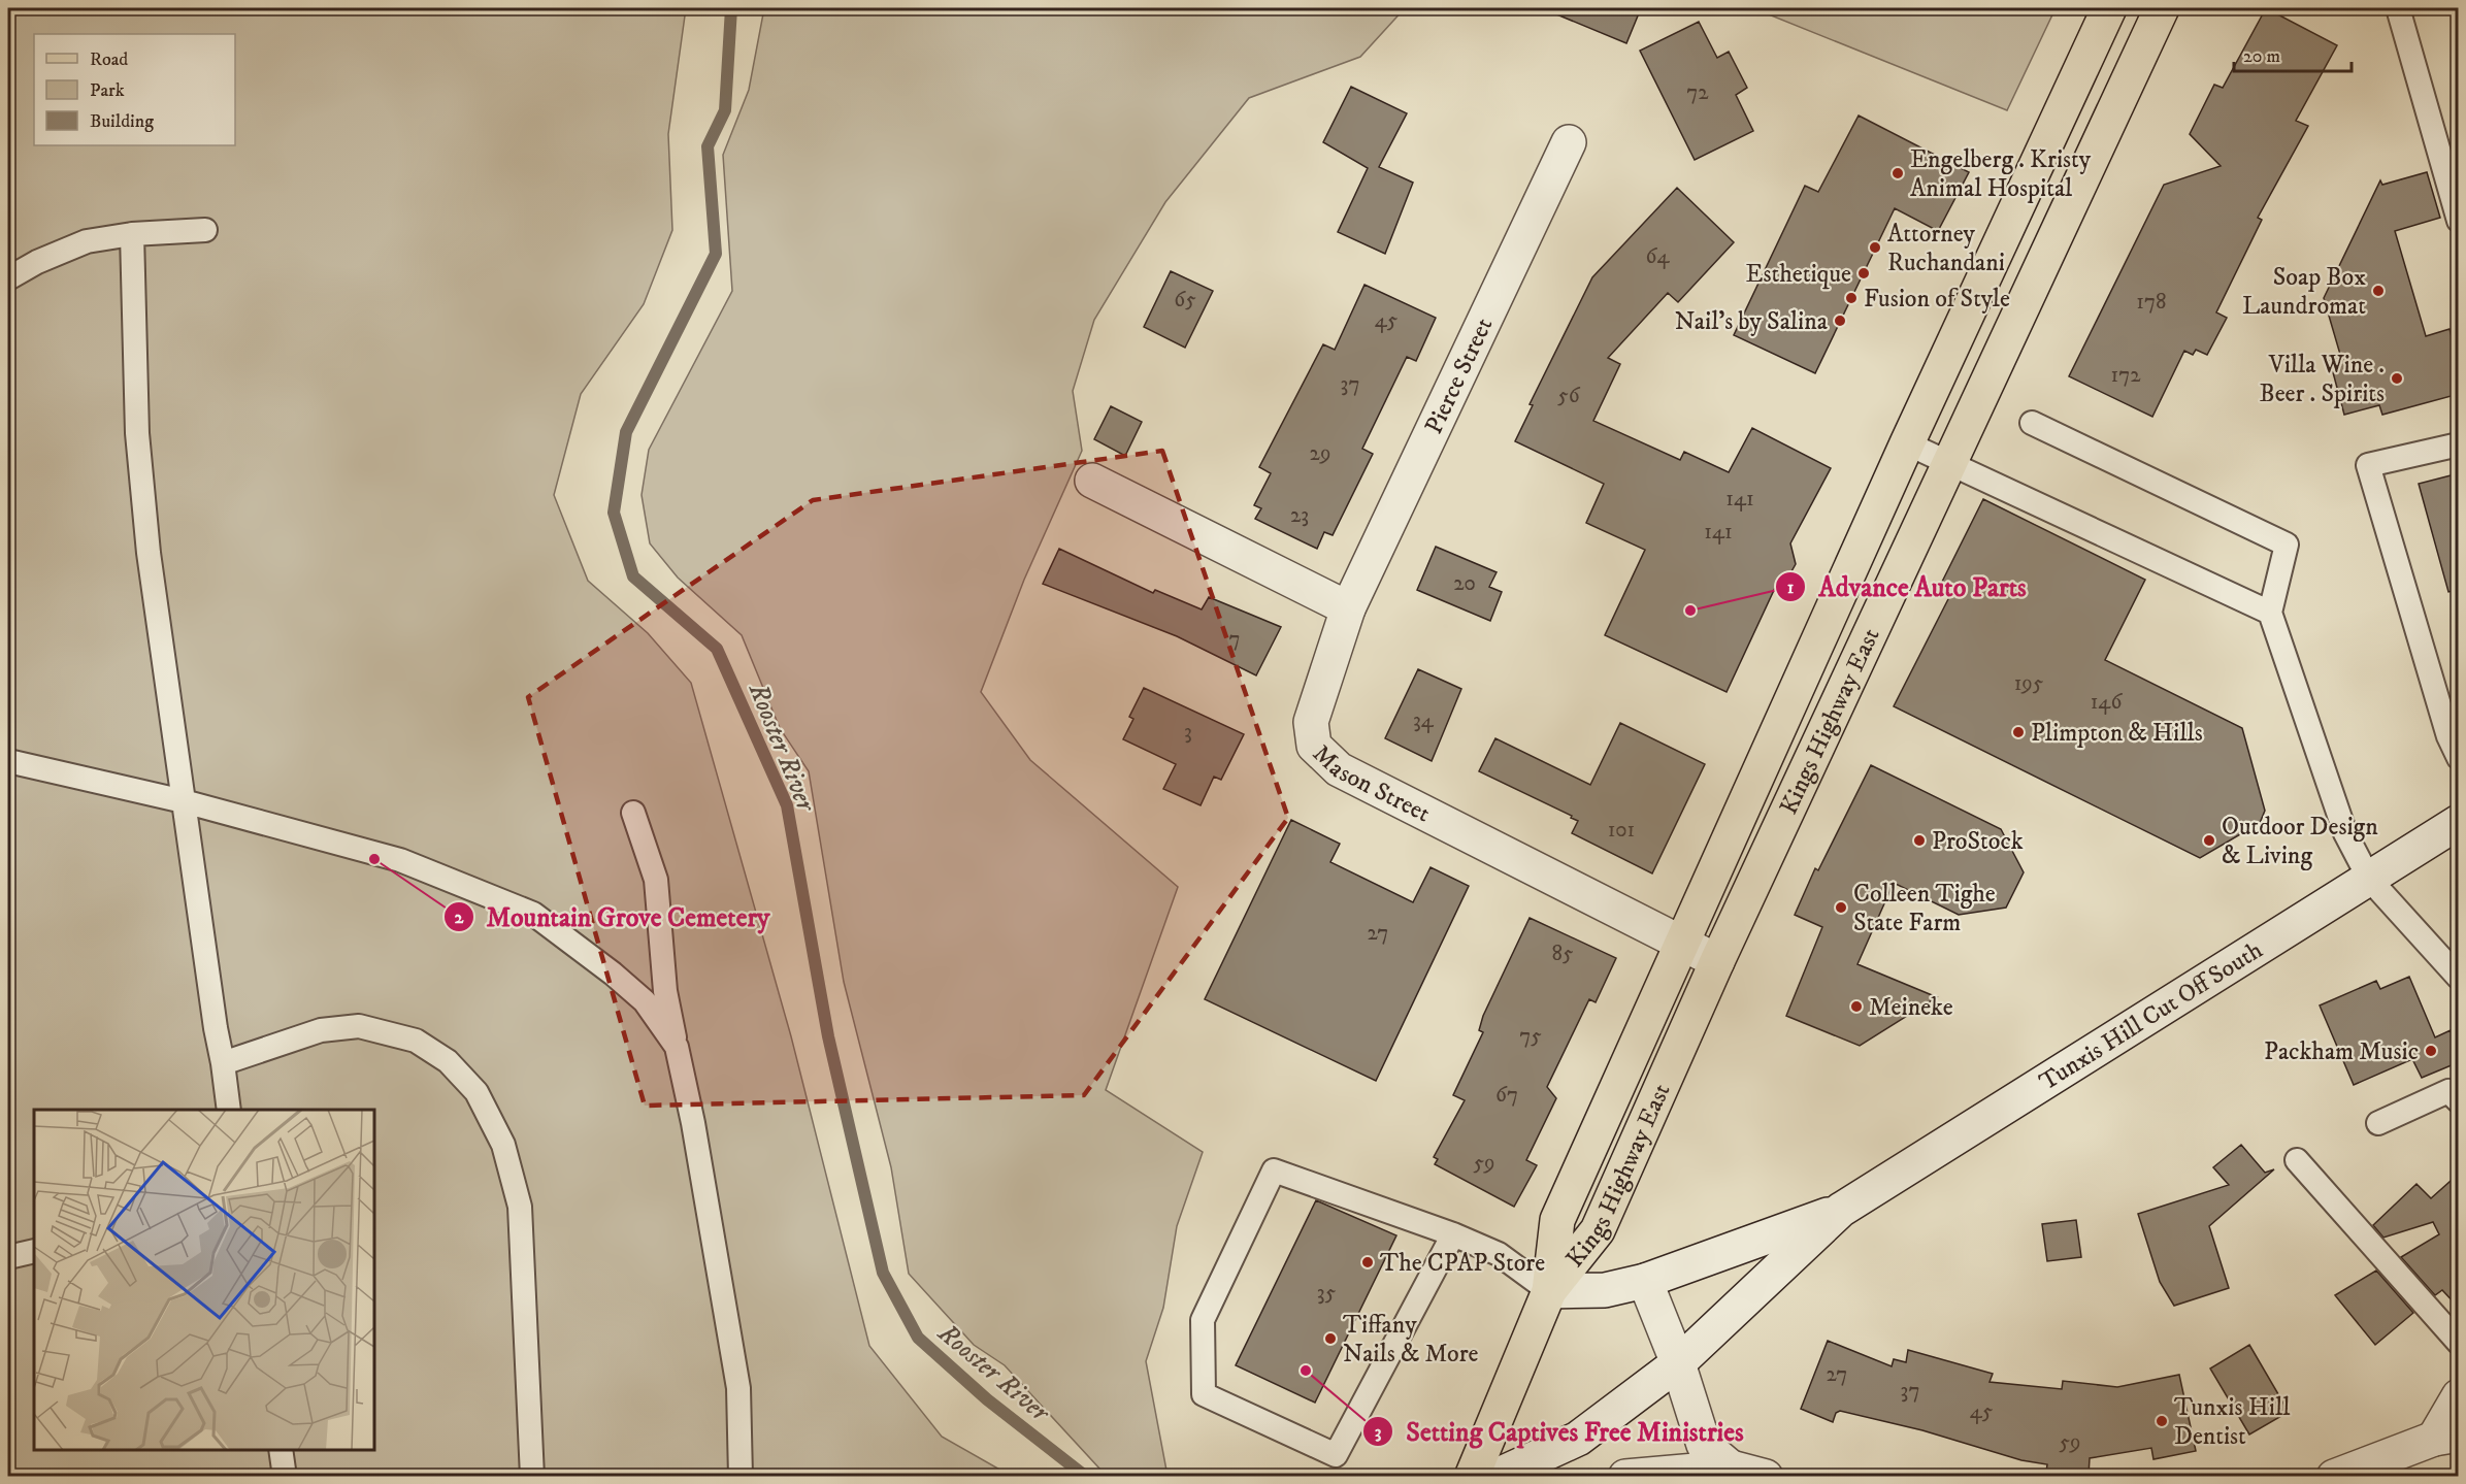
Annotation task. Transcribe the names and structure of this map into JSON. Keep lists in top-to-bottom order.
{
  "streets": {
    "main road": ["Kings Highway East"],
    "street": ["Pierce Street", "Mason Street", "Tunxis Hill Cut Off South"]
  },
  "crossings": [
    ["Pierce Street", "Mason Street"],
    ["Kings Highway East", "Mason Street"],
    ["Kings Highway East", "Tunxis Hill Cut Off South"]
  ],
  "water": ["Rooster River"],
  "places": [
    "Engelberg . Kristy Animal Hospital",
    "Attorney Ruchandani",
    "Esthetique",
    "Soap Box Laundromat",
    "Fusion of Style",
    "Nail's by Salina",
    "Villa Wine . Beer . Spirits",
    "Advance Auto Parts",
    "Plimpton & Hills",
    "ProStock",
    "Outdoor Design & Living",
    "Mountain Grove Cemetery",
    "Colleen Tighe State Farm",
    "Meineke",
    "Packham Music",
    "The CPAP Store",
    "Tiffany Nails & More",
    "Setting Captives Free Ministries",
    "Tunxis Hill Dentist"
  ],
  "house_numbers": [
    "72",
    "64",
    "65",
    "178",
    "45",
    "172",
    "37",
    "56",
    "29",
    "141",
    "23",
    "141",
    "20",
    "7",
    "195",
    "146",
    "34",
    "3",
    "101",
    "27",
    "85",
    "75",
    "67",
    "59",
    "35",
    "27",
    "37",
    "45",
    "59"
  ],
  "legend": ["Road", "Park", "Building"],
  "scale_bar": "20 m"
}
